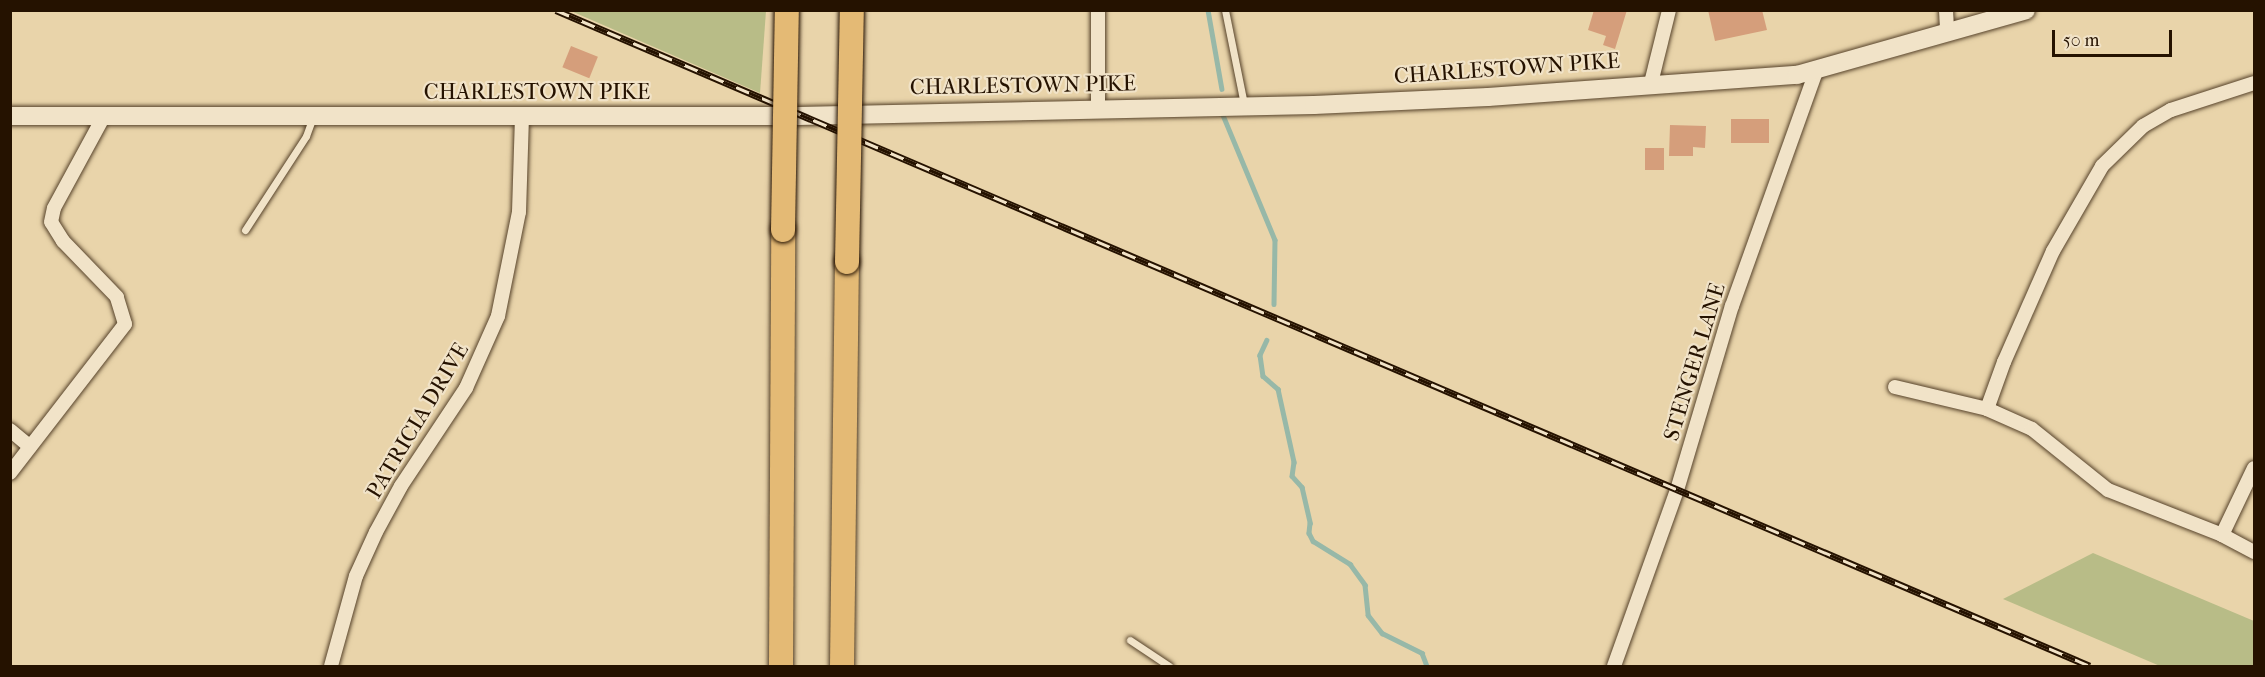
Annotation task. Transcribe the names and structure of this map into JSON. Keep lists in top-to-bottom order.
{
  "streets": {
    "street": ["CHARLESTOWN PIKE", "STENGER LANE", "PATRICIA DRIVE"]
  },
  "crossings": [
    ["CHARLESTOWN PIKE", "STENGER LANE"],
    ["CHARLESTOWN PIKE", "PATRICIA DRIVE"]
  ],
  "scale_bar": "50 m"
}
